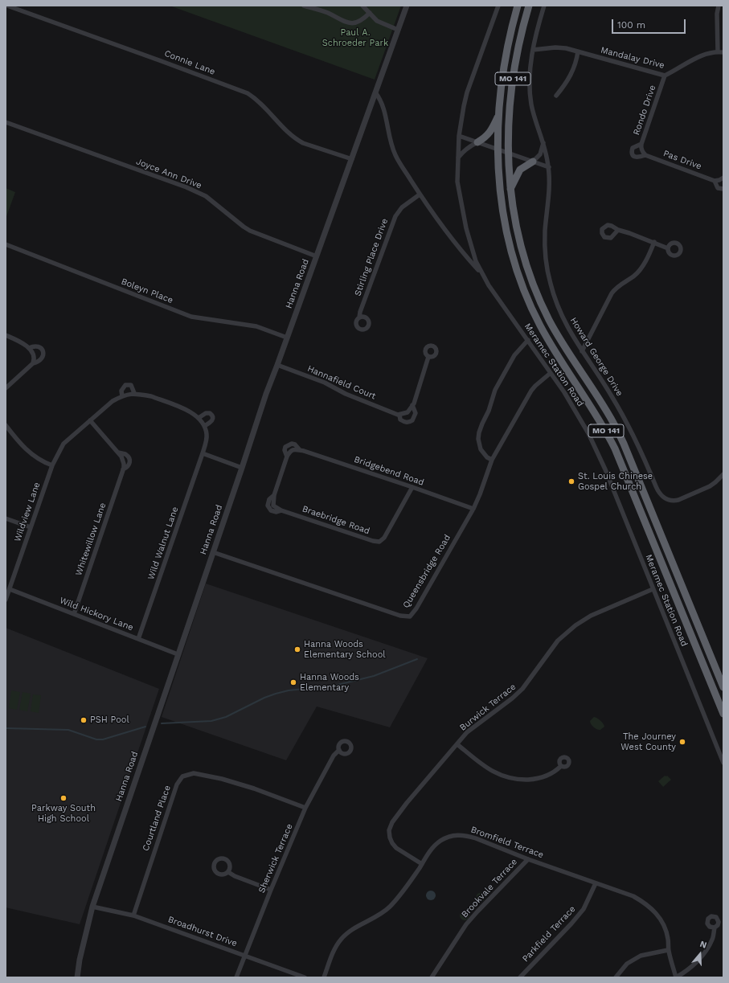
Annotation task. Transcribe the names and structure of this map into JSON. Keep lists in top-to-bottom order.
{
  "streets": {
    "highway": ["MO 141"],
    "street": [
      "Mandalay Drive",
      "Connie Lane",
      "Rondo Drive",
      "Pas Drive",
      "Joyce Ann Drive",
      "Stirling Place Drive",
      "Hanna Road",
      "Boleyn Place",
      "Howard George Drive",
      "Meramec Station Road",
      "Hannafield Court",
      "Bridgebend Road",
      "Wildview Lane",
      "Braebridge Road",
      "Whitewillow Lane",
      "Wild Walnut Lane",
      "Queensbridge Road",
      "Wild Hickory Lane",
      "Burwick Terrace",
      "Courtland Place",
      "Bromfield Terrace",
      "Sherwick Terrace",
      "Brookvale Terrace",
      "Broadhurst Drive",
      "Parkfield Terrace"
    ]
  },
  "crossings": [
    ["Mandalay Drive", "Rondo Drive"],
    ["Mandalay Drive", "Howard George Drive"],
    ["Connie Lane", "Hanna Road"],
    ["Rondo Drive", "Pas Drive"],
    ["Joyce Ann Drive", "Hanna Road"],
    ["Hanna Road", "Boleyn Place"],
    ["Hanna Road", "Hannafield Court"],
    ["Hanna Road", "Queensbridge Road"],
    ["Hanna Road", "Wild Hickory Lane"],
    ["Hanna Road", "Broadhurst Drive"],
    ["Meramec Station Road", "Queensbridge Road"],
    ["Meramec Station Road", "Burwick Terrace"],
    ["Bridgebend Road", "Braebridge Road"],
    ["Bridgebend Road", "Queensbridge Road"],
    ["Wildview Lane", "Whitewillow Lane"],
    ["Wildview Lane", "Wild Hickory Lane"],
    ["Whitewillow Lane", "Wild Hickory Lane"],
    ["Wild Walnut Lane", "Wild Hickory Lane"],
    ["Burwick Terrace", "Bromfield Terrace"],
    ["Courtland Place", "Sherwick Terrace"],
    ["Courtland Place", "Broadhurst Drive"],
    ["Bromfield Terrace", "Brookvale Terrace"],
    ["Bromfield Terrace", "Parkfield Terrace"],
    ["Sherwick Terrace", "Broadhurst Drive"]
  ],
  "parks": ["Paul A. Schroeder Park"],
  "places": [
    "St. Louis Chinese Gospel Church",
    "Hanna Woods Elementary School",
    "Hanna Woods Elementary",
    "PSH Pool",
    "The Journey West County",
    "Parkway South High School"
  ],
  "scale_bar": "100 m",
  "north": "top"
}
